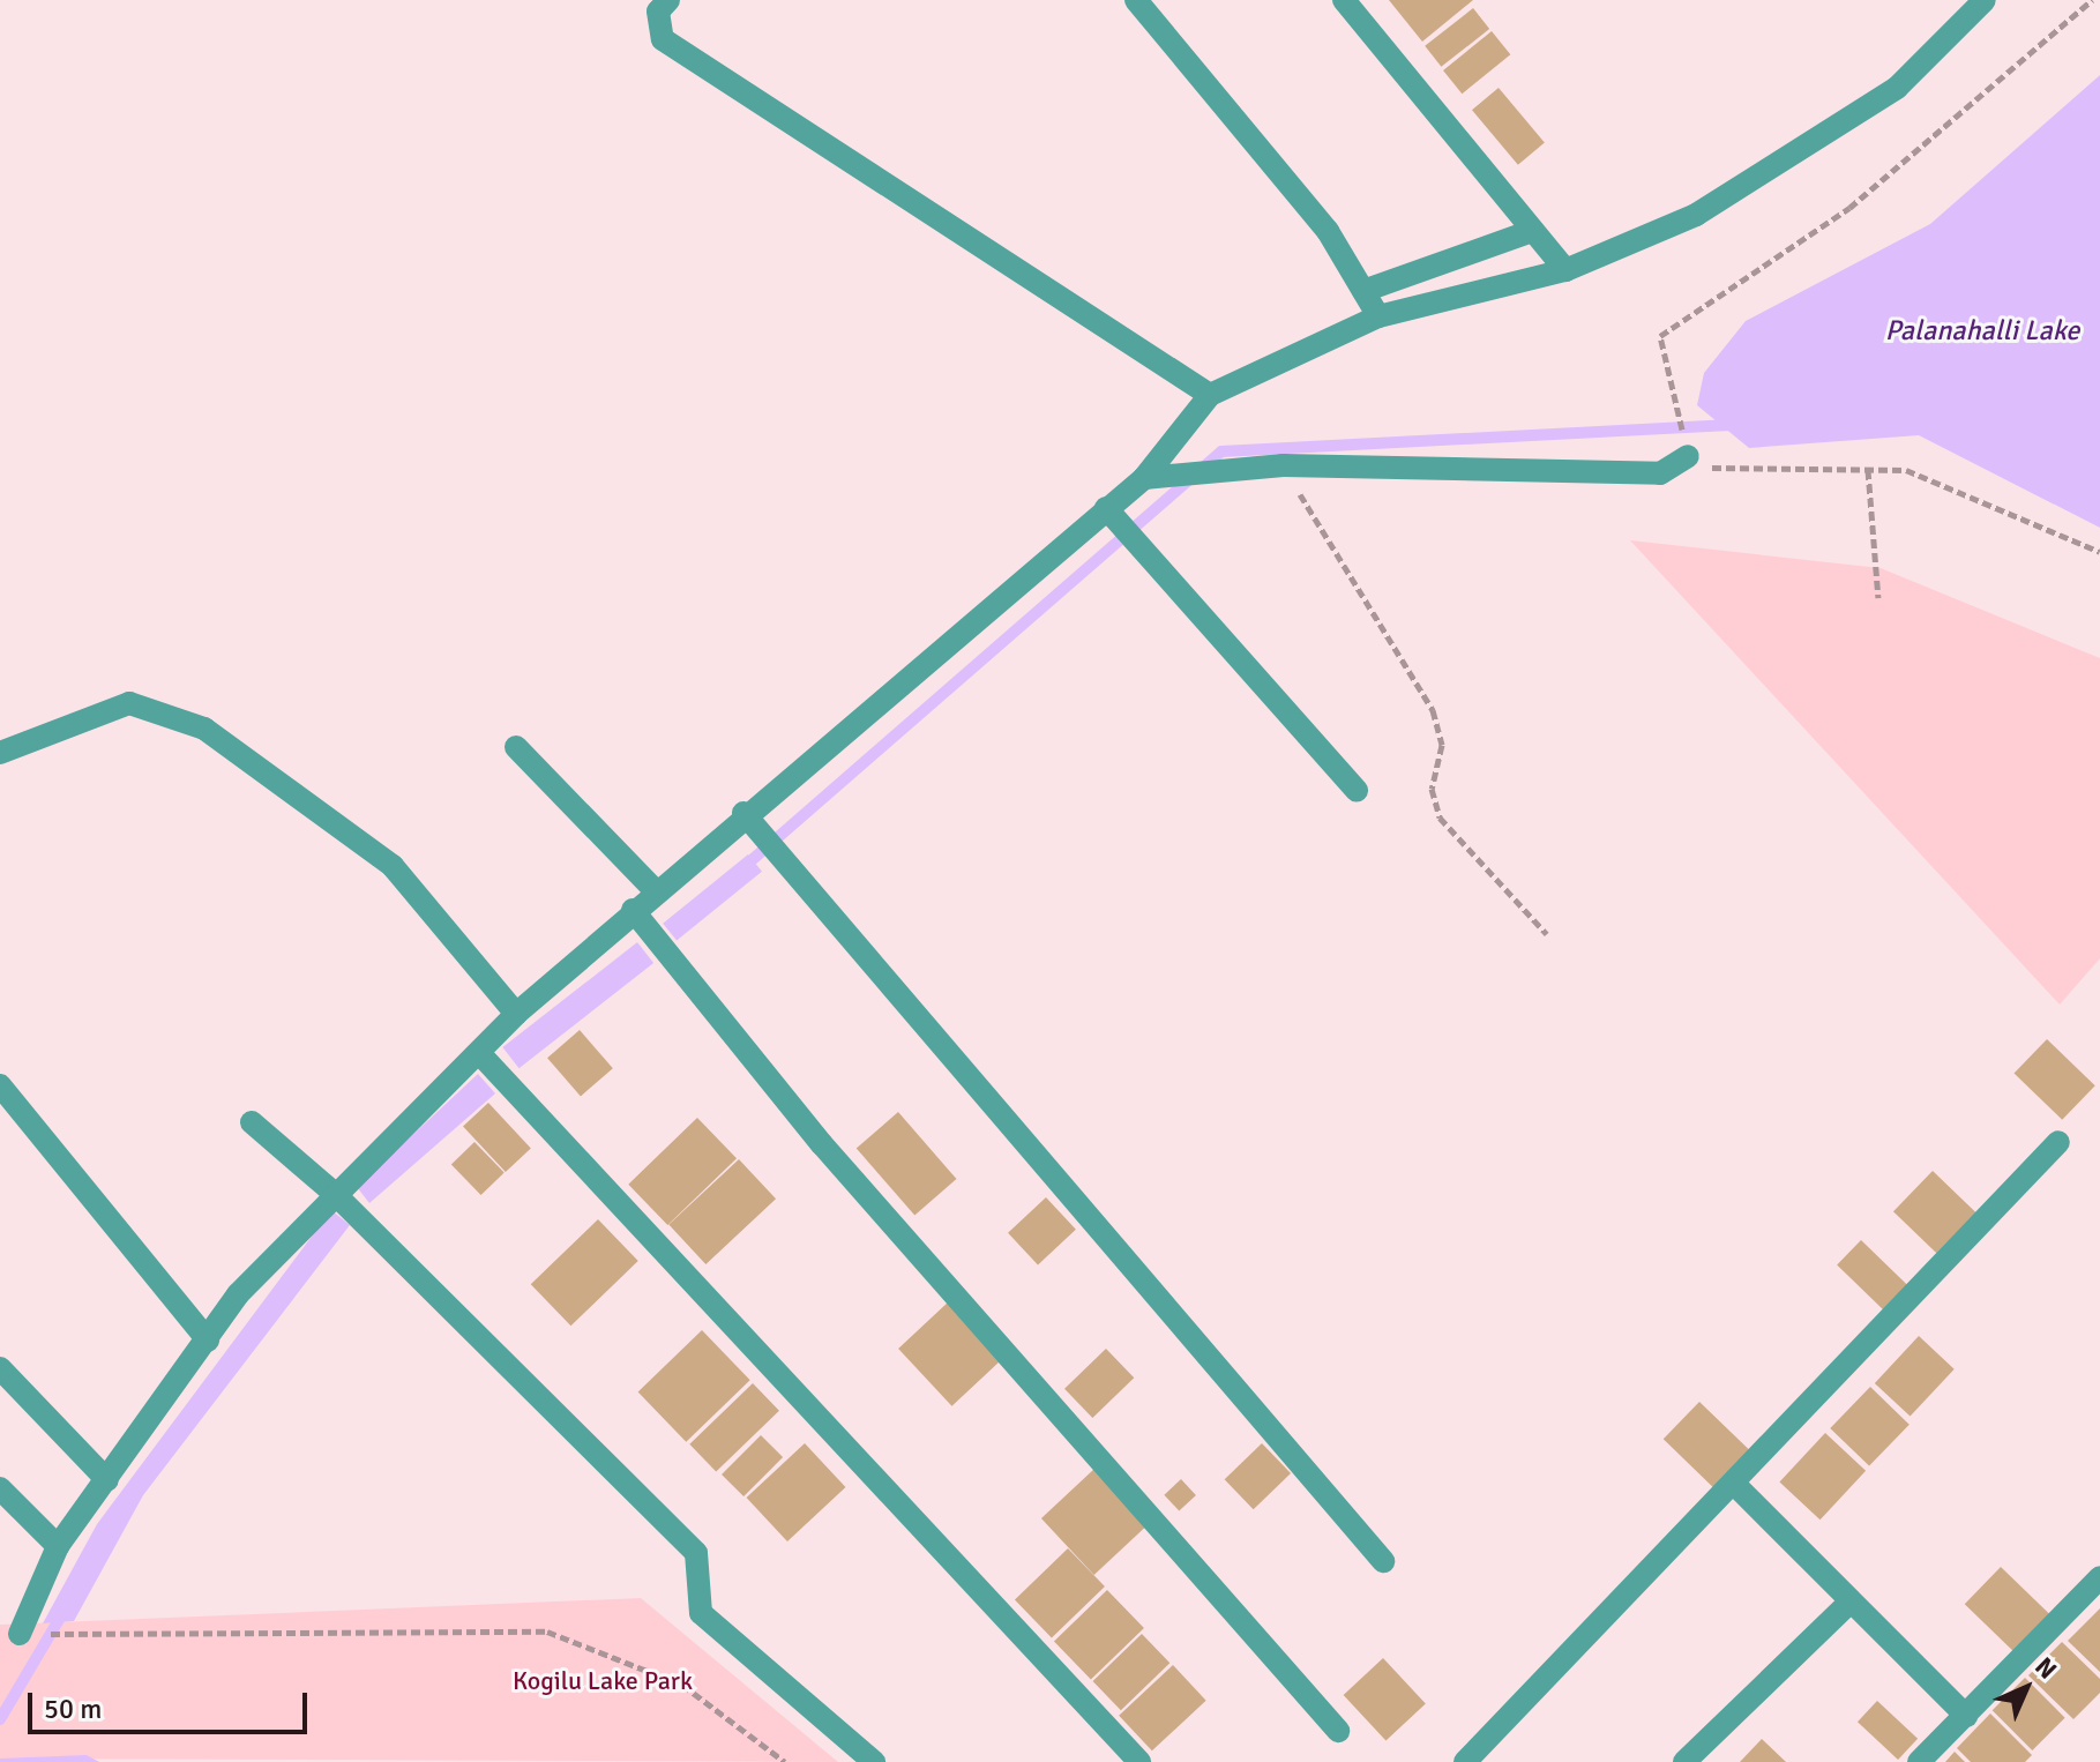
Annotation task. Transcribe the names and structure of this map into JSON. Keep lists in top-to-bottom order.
{
  "water": ["Palanahalli Lake"],
  "parks": ["Kogilu Lake Park"],
  "scale_bar": "50 m",
  "north": "top right"
}
